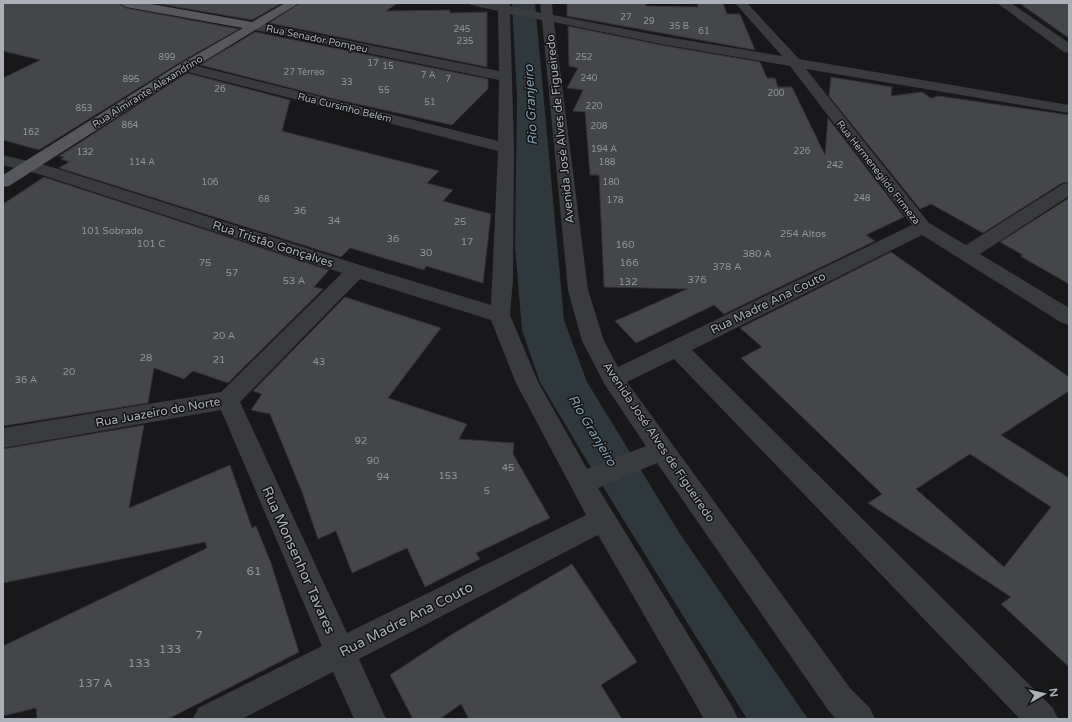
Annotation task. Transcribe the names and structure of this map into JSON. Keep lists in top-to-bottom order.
{
  "streets": {
    "main road": ["Rua Senador Pompeu", "Rua Almirante Alexandrino"],
    "street": [
      "Rua Cursinho Belém",
      "Avenida José Alves de Figueiredo",
      "Rua Hermenegildo Firmeza",
      "Rua Tristão Gonçalves",
      "Rua Madre Ana Couto",
      "Rua Juazeiro do Norte",
      "Rua Monsenhor Tavares"
    ]
  },
  "crossings": [
    ["Rua Senador Pompeu", "Rua Almirante Alexandrino"],
    ["Rua Almirante Alexandrino", "Rua Cursinho Belém"],
    ["Rua Almirante Alexandrino", "Rua Tristão Gonçalves"],
    ["Avenida José Alves de Figueiredo", "Rua Madre Ana Couto"],
    ["Rua Hermenegildo Firmeza", "Rua Madre Ana Couto"],
    ["Rua Tristão Gonçalves", "Rua Juazeiro do Norte"],
    ["Rua Madre Ana Couto", "Rua Monsenhor Tavares"],
    ["Rua Juazeiro do Norte", "Rua Monsenhor Tavares"]
  ],
  "water": ["Rio Granjeiro"],
  "house_numbers": [
    "27",
    "29",
    "35 B",
    "245",
    "61",
    "235",
    "899",
    "252",
    "17",
    "15",
    "27 Térreo",
    "7 A",
    "240",
    "895",
    "7",
    "33",
    "26",
    "55",
    "200",
    "51",
    "220",
    "853",
    "864",
    "208",
    "162",
    "194 A",
    "226",
    "132",
    "114 A",
    "188",
    "242",
    "106",
    "180",
    "248",
    "68",
    "178",
    "36",
    "34",
    "25",
    "101 Sobrado",
    "254 Altos",
    "36",
    "17",
    "101 C",
    "160",
    "30",
    "380 A",
    "75",
    "166",
    "378 A",
    "57",
    "376",
    "53 A",
    "132",
    "20 A",
    "28",
    "21",
    "43",
    "20",
    "36 A",
    "92",
    "90",
    "45",
    "153",
    "94",
    "5",
    "61",
    "7",
    "133",
    "133",
    "137 A"
  ],
  "north": "right"
}
